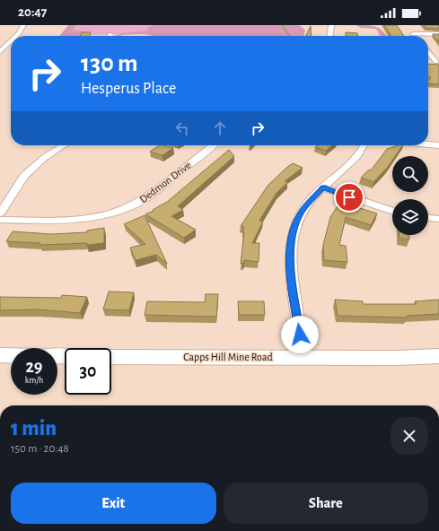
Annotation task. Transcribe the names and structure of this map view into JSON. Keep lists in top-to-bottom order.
{
  "streets": {
    "street": ["Dedmon Drive", "Capps Hill Mine Road"]
  },
  "page": {
    "status": "20:47",
    "turn": ["130 m", "Hesperus Place"],
    "speed": "29 km/h",
    "limit": "30",
    "heading": ["1 min", "150 m · 20:48"],
    "buttons": ["Exit", "Share"]
  }
}
